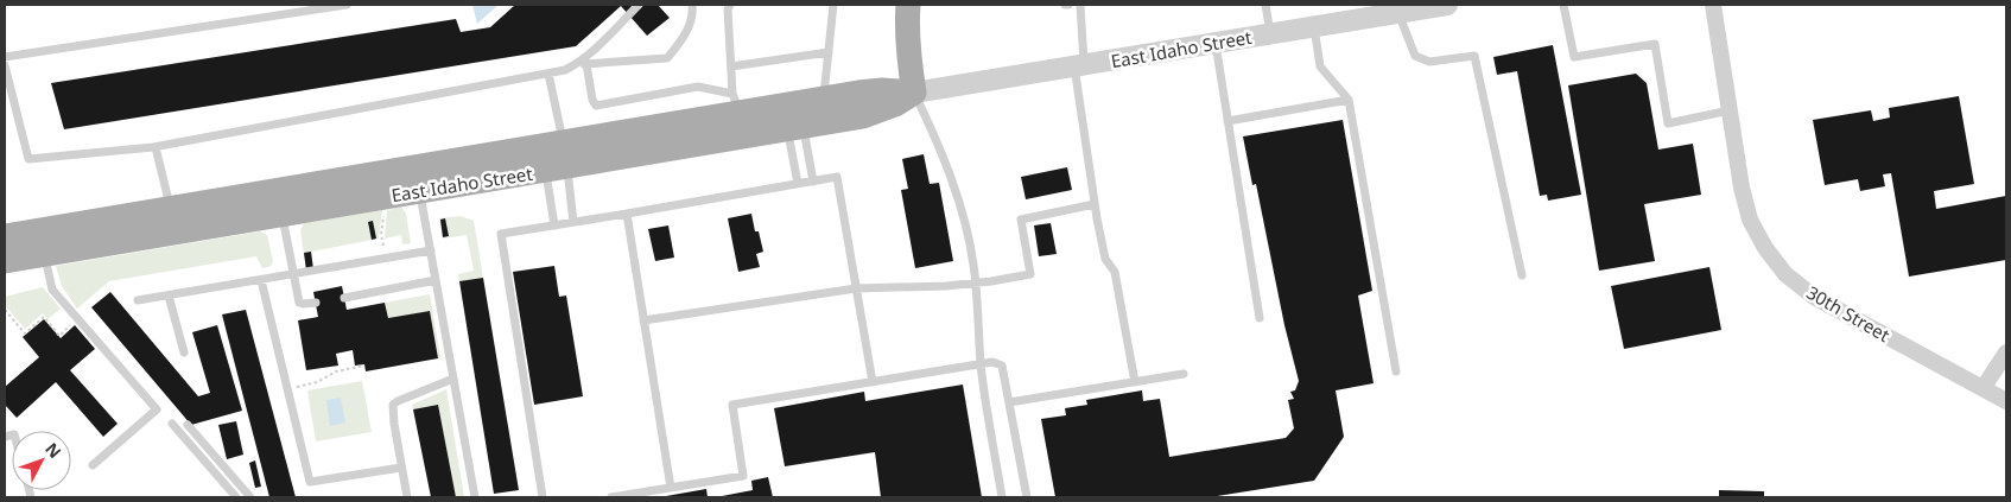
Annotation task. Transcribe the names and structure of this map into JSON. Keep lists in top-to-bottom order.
{
  "streets": {
    "main road": ["East Idaho Street"],
    "street": ["30th Street"]
  },
  "north": "top right"
}
